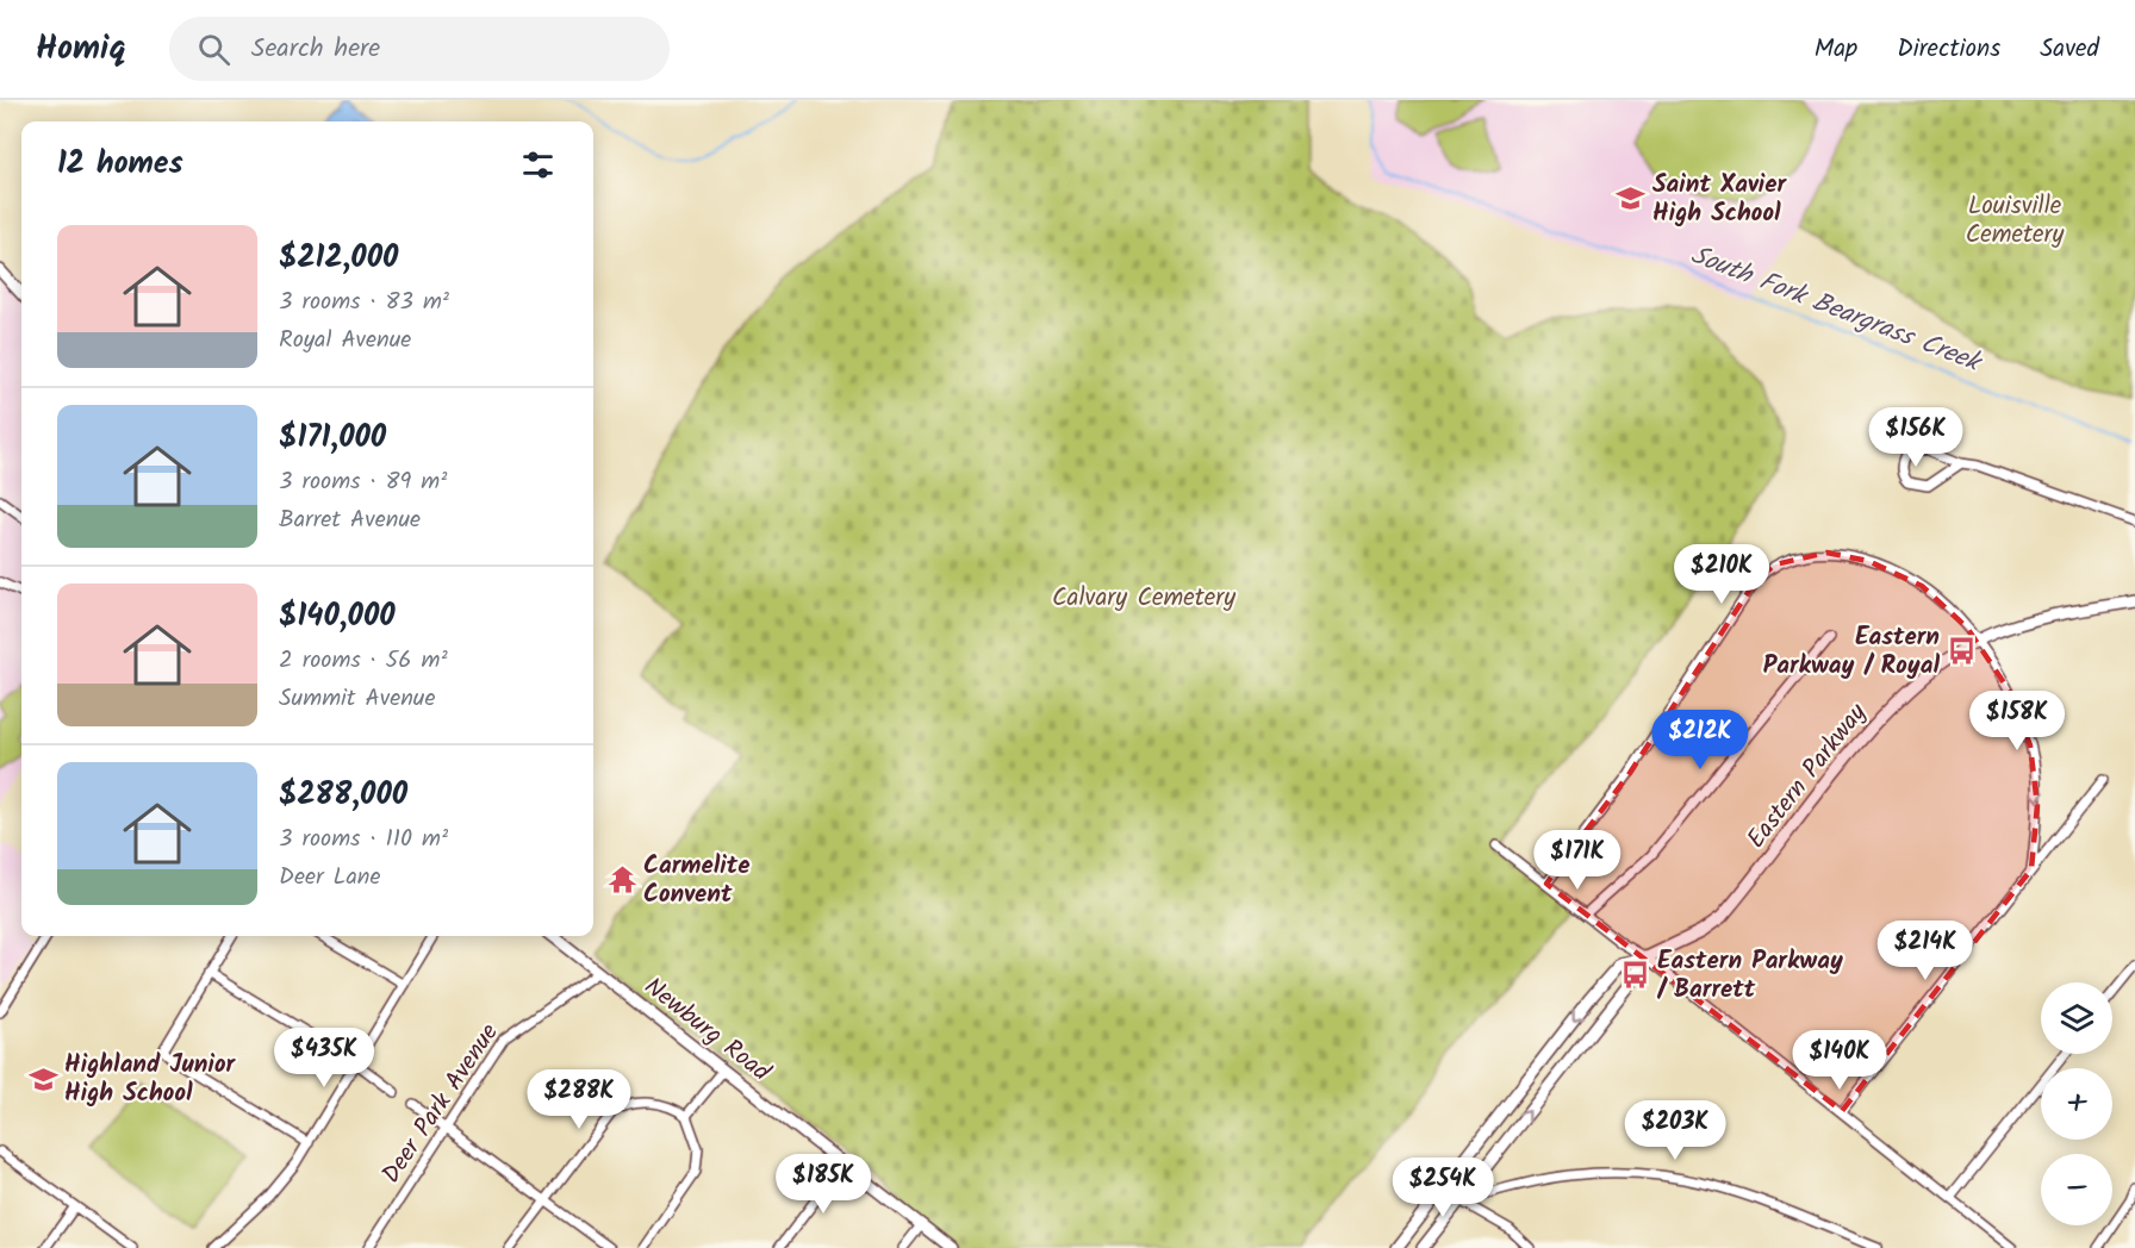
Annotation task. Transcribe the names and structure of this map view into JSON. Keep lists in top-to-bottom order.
{
  "streets": {
    "main road": ["Eastern Parkway", "Newburg Road"],
    "street": ["Deer Park Avenue"]
  },
  "crossings": [
    ["Newburg Road", "Deer Park Avenue"]
  ],
  "water": ["South Fork Beargrass Creek"],
  "parks": ["Louisville Cemetery", "Calvary Cemetery"],
  "places": {
    "school or university": ["Saint Xavier High School", "Highland Junior High School"],
    "bus stop": ["Eastern Parkway / Royal", "Eastern Parkway / Barrett"],
    "temple": ["Carmelite Convent"]
  },
  "page": {
    "header": "Homiq",
    "search": "Search here",
    "nav": ["Map", "Directions", "Saved"],
    "heading": "12 homes",
    "list": [
      {
        "name": "$212,000",
        "note": "3 rooms · 83 m² · Royal Avenue"
      },
      {
        "name": "$171,000",
        "note": "3 rooms · 89 m² · Barret Avenue"
      },
      {
        "name": "$140,000",
        "note": "2 rooms · 56 m² · Summit Avenue"
      },
      {
        "name": "$288,000",
        "note": "3 rooms · 110 m² · Deer Lane"
      }
    ],
    "price": [
      "$156K",
      "$210K",
      "$158K",
      "$212K",
      "$171K",
      "$214K",
      "$435K",
      "$140K",
      "$288K",
      "$203K",
      "$185K",
      "$254K"
    ],
    "map_buttons": ["+", "−"]
  }
}
